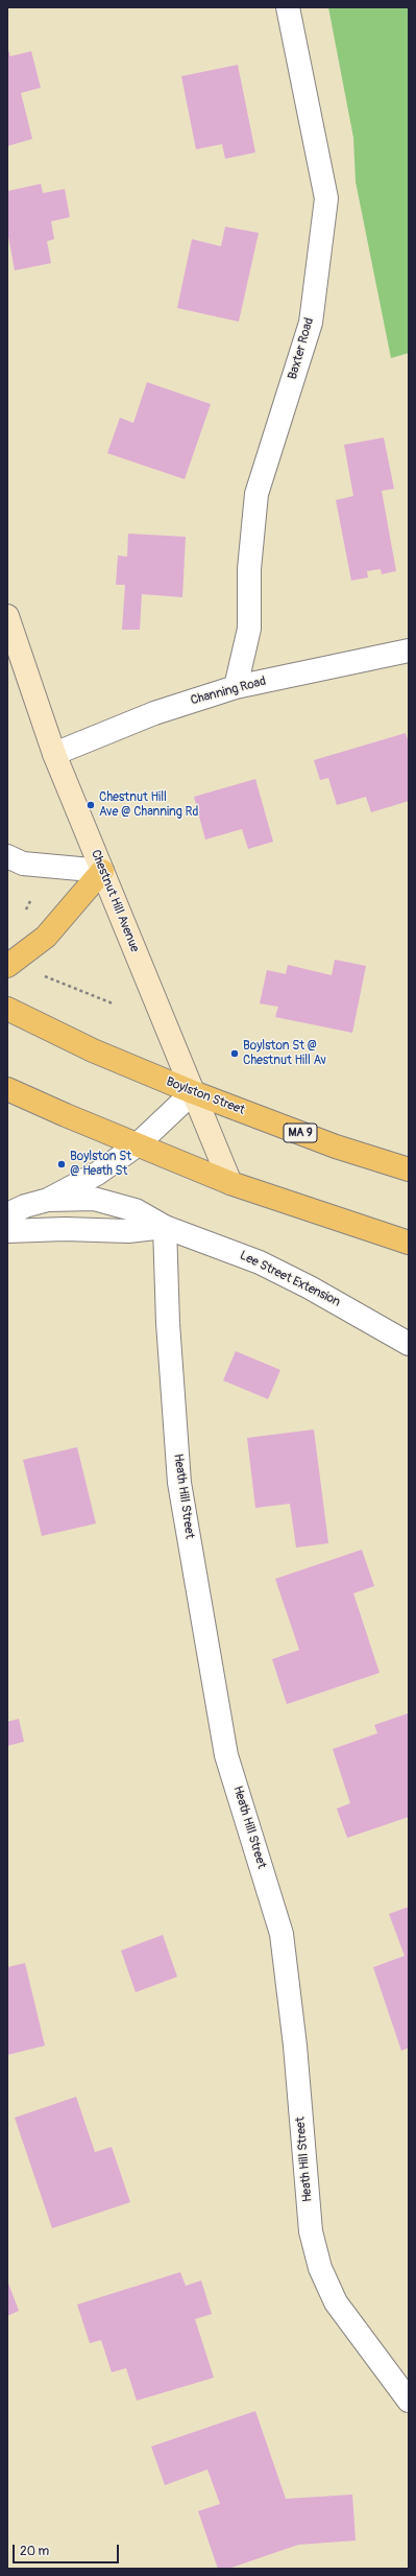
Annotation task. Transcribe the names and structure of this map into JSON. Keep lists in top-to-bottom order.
{
  "streets": {
    "highway": ["Boylston Street", "MA 9"],
    "main road": ["Chestnut Hill Avenue"],
    "street": [
      "Baxter Road",
      "Channing Road",
      "Lee Street Extension",
      "Heath Hill Street"
    ]
  },
  "crossings": [
    ["Baxter Road", "Channing Road"],
    ["Channing Road", "Chestnut Hill Avenue"],
    ["Chestnut Hill Avenue", "Boylston Street"],
    ["Lee Street Extension", "Heath Hill Street"]
  ],
  "places": ["Chestnut Hill Ave @ Channing Rd", "Boylston St @ Chestnut Hill Av", "Boylston St @ Heath St"],
  "scale_bar": "20 m"
}
